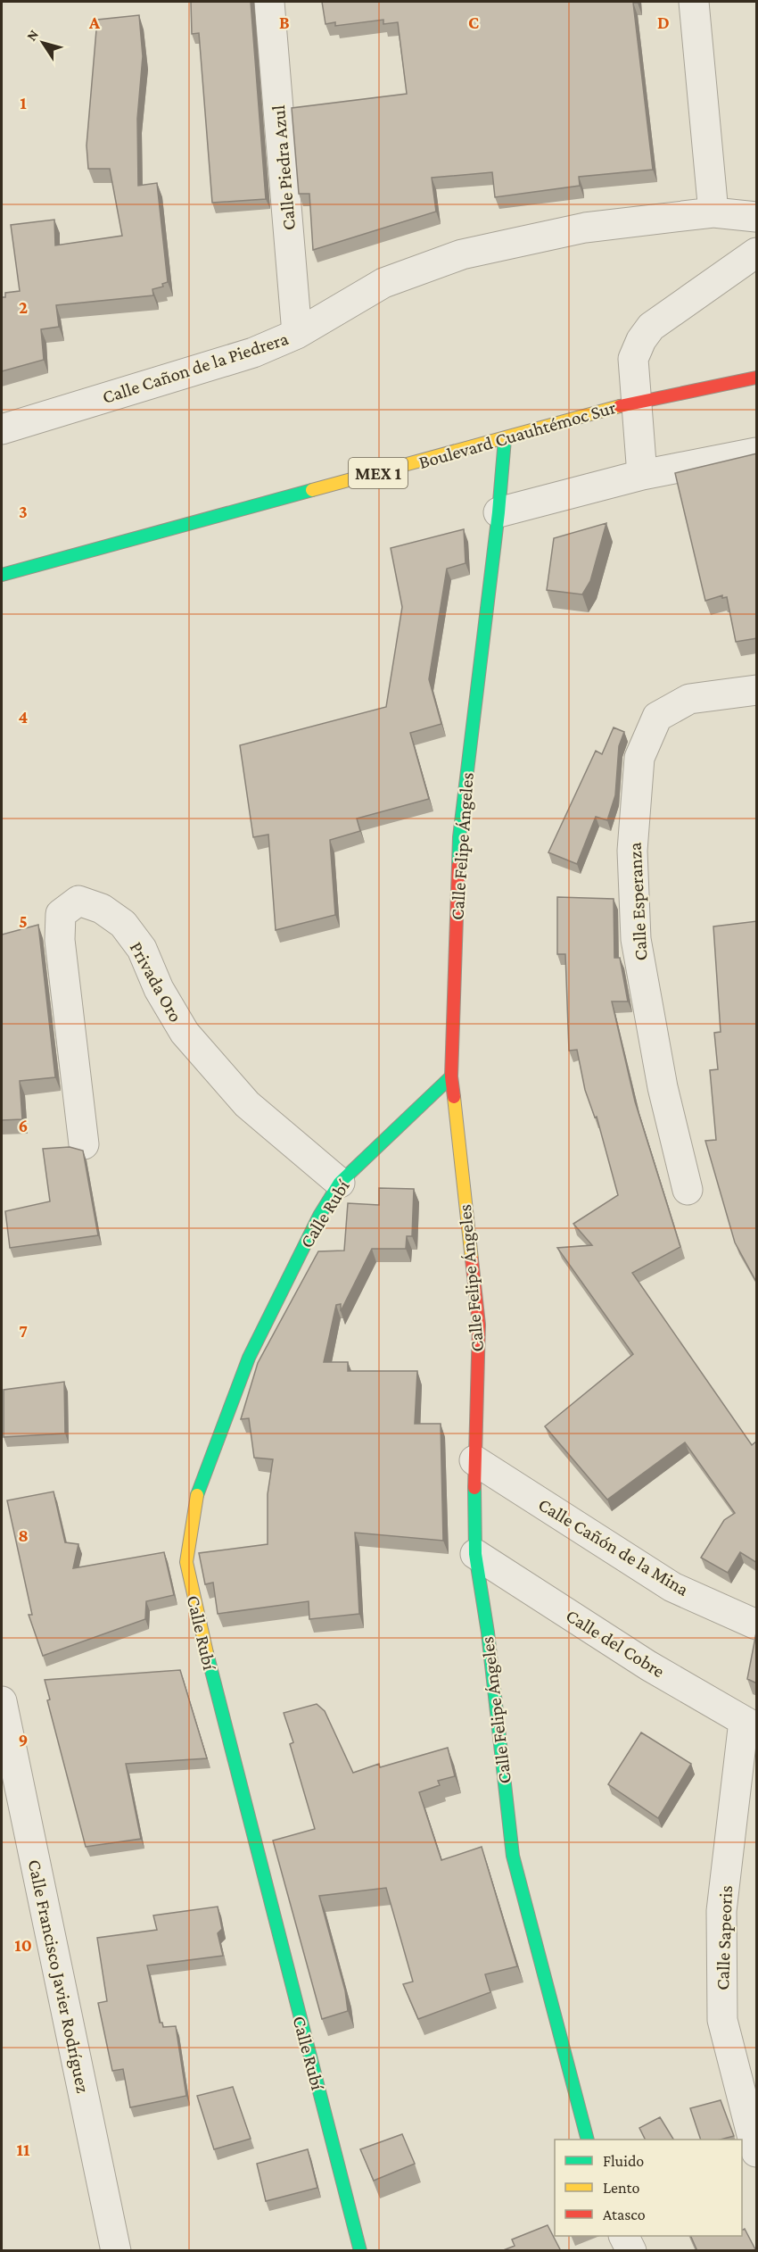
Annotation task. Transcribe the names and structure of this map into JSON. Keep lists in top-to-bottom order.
{
  "streets": {
    "street": [
      "Calle Piedra Azul",
      "Calle Cañon de la Piedrera",
      "Boulevard Cuauhtémoc Sur",
      "MEX 1",
      "Calle Felipe Ángeles",
      "Calle Esperanza",
      "Privada Oro",
      "Calle Rubí",
      "Calle Cañón de la Mina",
      "Calle del Cobre",
      "Calle Sapeoris",
      "Calle Francisco Javier Rodríguez"
    ]
  },
  "crossings": [
    ["Calle Piedra Azul", "Calle Cañon de la Piedrera"],
    ["Boulevard Cuauhtémoc Sur", "Calle Felipe Ángeles"],
    ["Calle Felipe Ángeles", "Calle Rubí"],
    ["Calle Felipe Ángeles", "Calle Cañón de la Mina"],
    ["Calle Felipe Ángeles", "Calle del Cobre"],
    ["Privada Oro", "Calle Rubí"],
    ["Calle del Cobre", "Calle Sapeoris"]
  ],
  "legend": ["Fluido", "Lento", "Atasco"],
  "north": "top left",
  "grid": {
    "columns": [
      "A",
      "B",
      "C",
      "D"
    ],
    "rows": [
      "1",
      "2",
      "3",
      "4",
      "5",
      "6",
      "7",
      "8",
      "9",
      "10",
      "11"
    ]
  }
}
